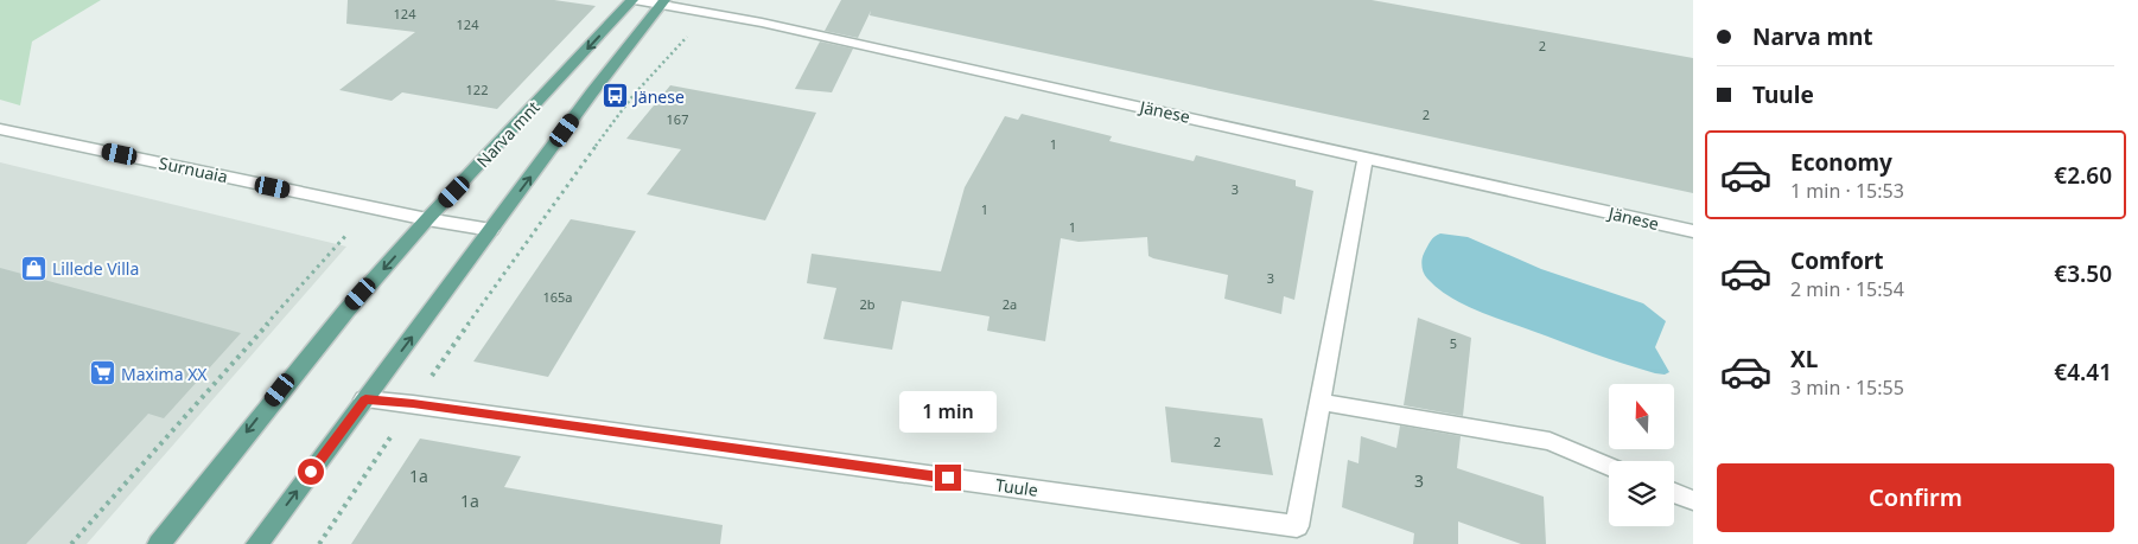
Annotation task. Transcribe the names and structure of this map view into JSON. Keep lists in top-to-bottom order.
{
  "streets": {
    "main road": ["Narva mnt"],
    "street": ["Jänese", "Surnuaia", "Tuule"]
  },
  "crossings": [
    ["Jänese", "Narva mnt"],
    ["Jänese", "Tuule"],
    ["Narva mnt", "Surnuaia"]
  ],
  "places": {
    "bus stop": ["Jänese"],
    "shop": ["Lillede Villa"],
    "supermarket": ["Maxima XX"]
  },
  "house_numbers": [
    "124",
    "124",
    "2",
    "122",
    "2",
    "167",
    "1",
    "3",
    "1",
    "1",
    "3",
    "165a",
    "2b",
    "2a",
    "5",
    "2",
    "1a",
    "3",
    "1a"
  ],
  "north": "top",
  "page": {
    "banner": ["Narva mnt", "Tuule"],
    "list": [
      {
        "name": "Economy",
        "note": "1 min · 15:53",
        "value": "€2.60"
      },
      {
        "name": "Comfort",
        "note": "2 min · 15:54",
        "value": "€3.50"
      },
      {
        "name": "XL",
        "note": "3 min · 15:55",
        "value": "€4.41"
      }
    ],
    "bubble": "1 min",
    "buttons": "Confirm"
  }
}
